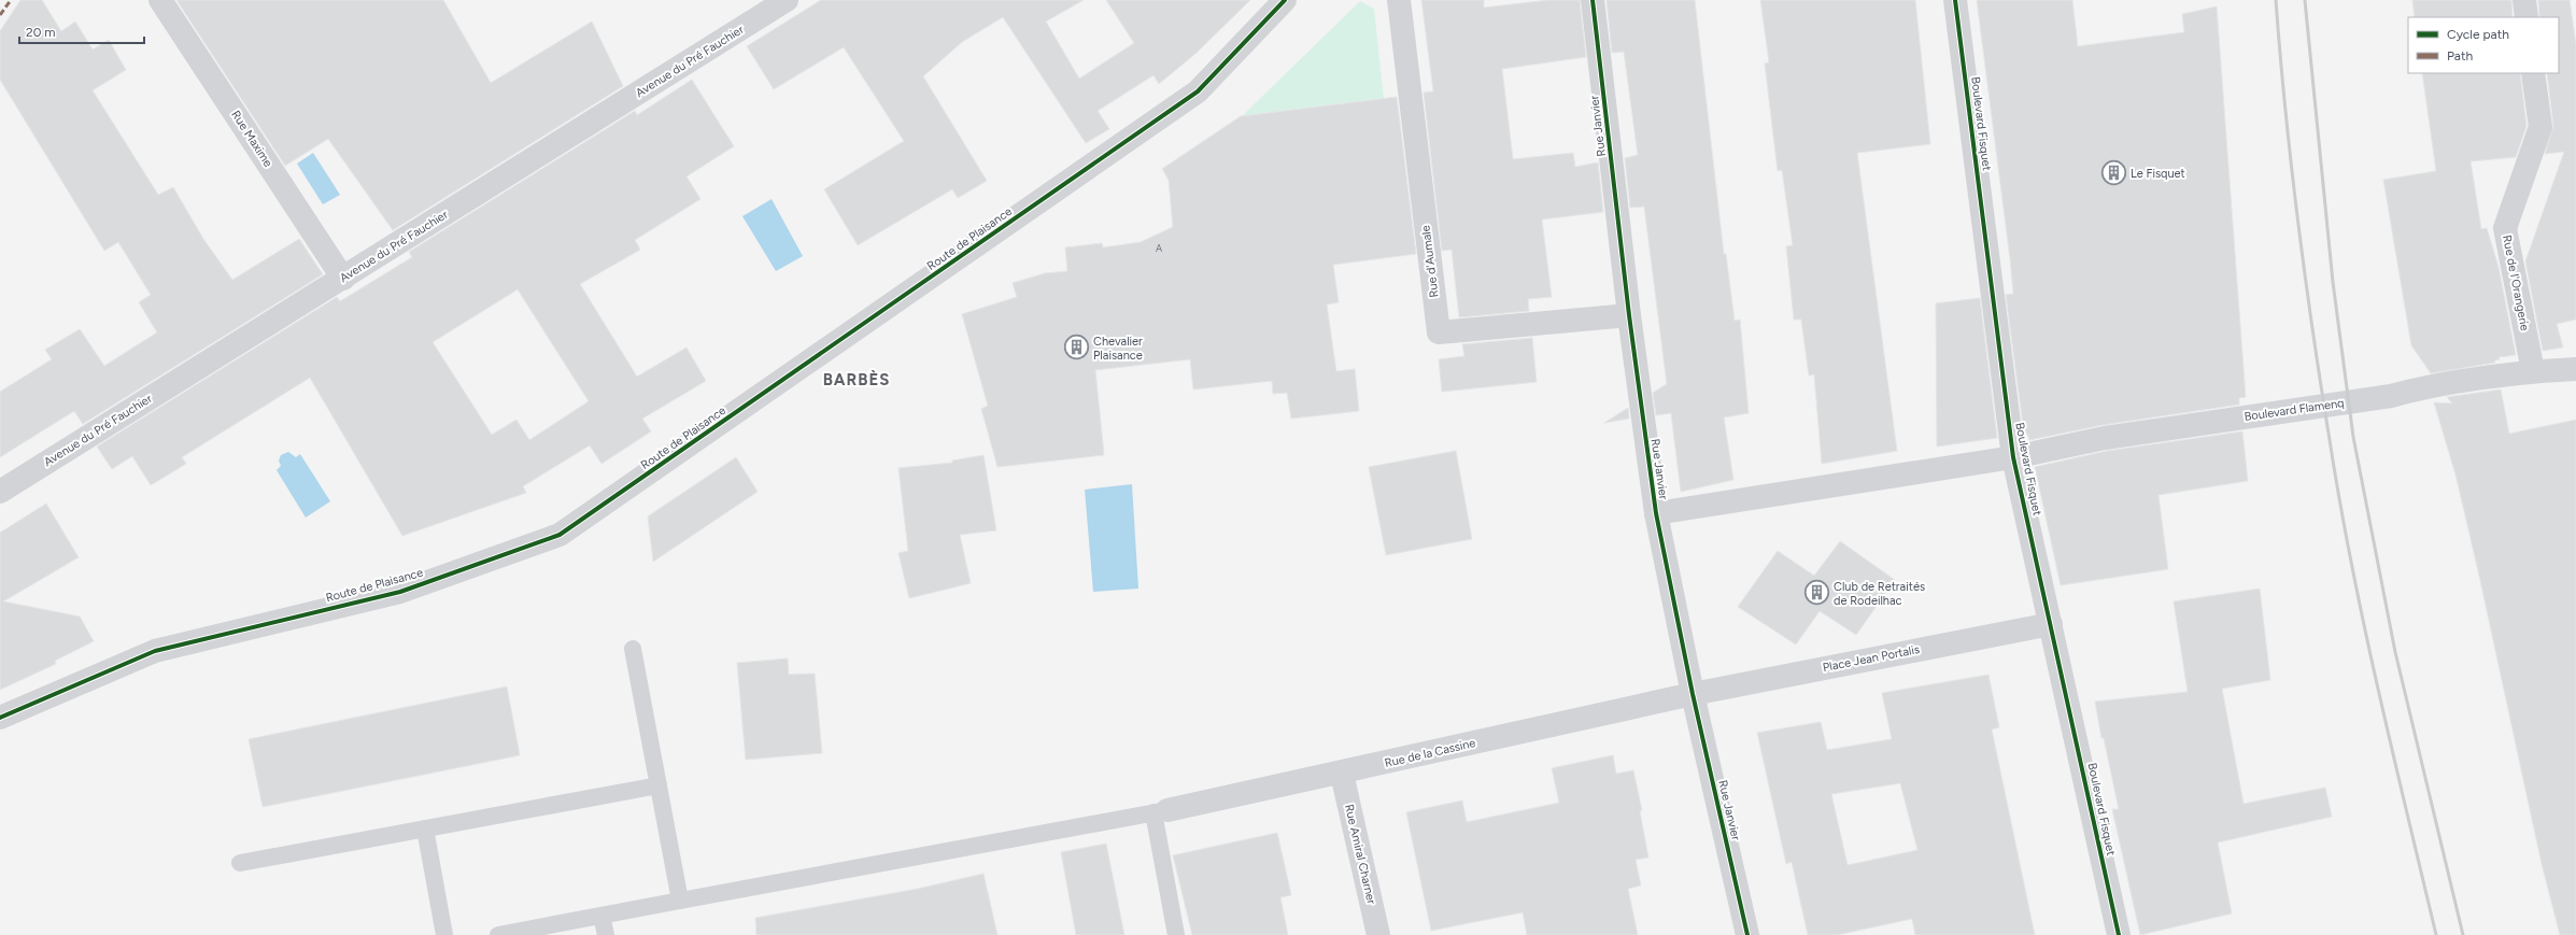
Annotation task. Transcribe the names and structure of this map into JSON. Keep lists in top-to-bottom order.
{
  "streets": {
    "street": [
      "Avenue du Pré Fauchier",
      "Boulevard Fisquet",
      "Rue Janvier",
      "Rue Maxime",
      "Route de Plaisance",
      "Rue d'Aumale",
      "Rue de l'Orangerie",
      "Boulevard Flamenq",
      "Place Jean Portalis",
      "Rue de la Cassine",
      "Rue Amiral Charner"
    ]
  },
  "crossings": [
    ["Avenue du Pré Fauchier", "Rue Maxime"],
    ["Boulevard Fisquet", "Boulevard Flamenq"],
    ["Boulevard Fisquet", "Place Jean Portalis"],
    ["Rue Janvier", "Rue d'Aumale"],
    ["Rue Janvier", "Place Jean Portalis"],
    ["Rue Janvier", "Rue de la Cassine"],
    ["Rue de l'Orangerie", "Boulevard Flamenq"],
    ["Place Jean Portalis", "Rue de la Cassine"],
    ["Rue de la Cassine", "Rue Amiral Charner"]
  ],
  "districts": ["BARBÈS"],
  "places": {
    "building": ["Le Fisquet", "Chevalier Plaisance", "Club de Retraités de Rodeilhac"]
  },
  "house_numbers": ["A"],
  "legend": ["Cycle path", "Path"],
  "scale_bar": "20 m"
}
